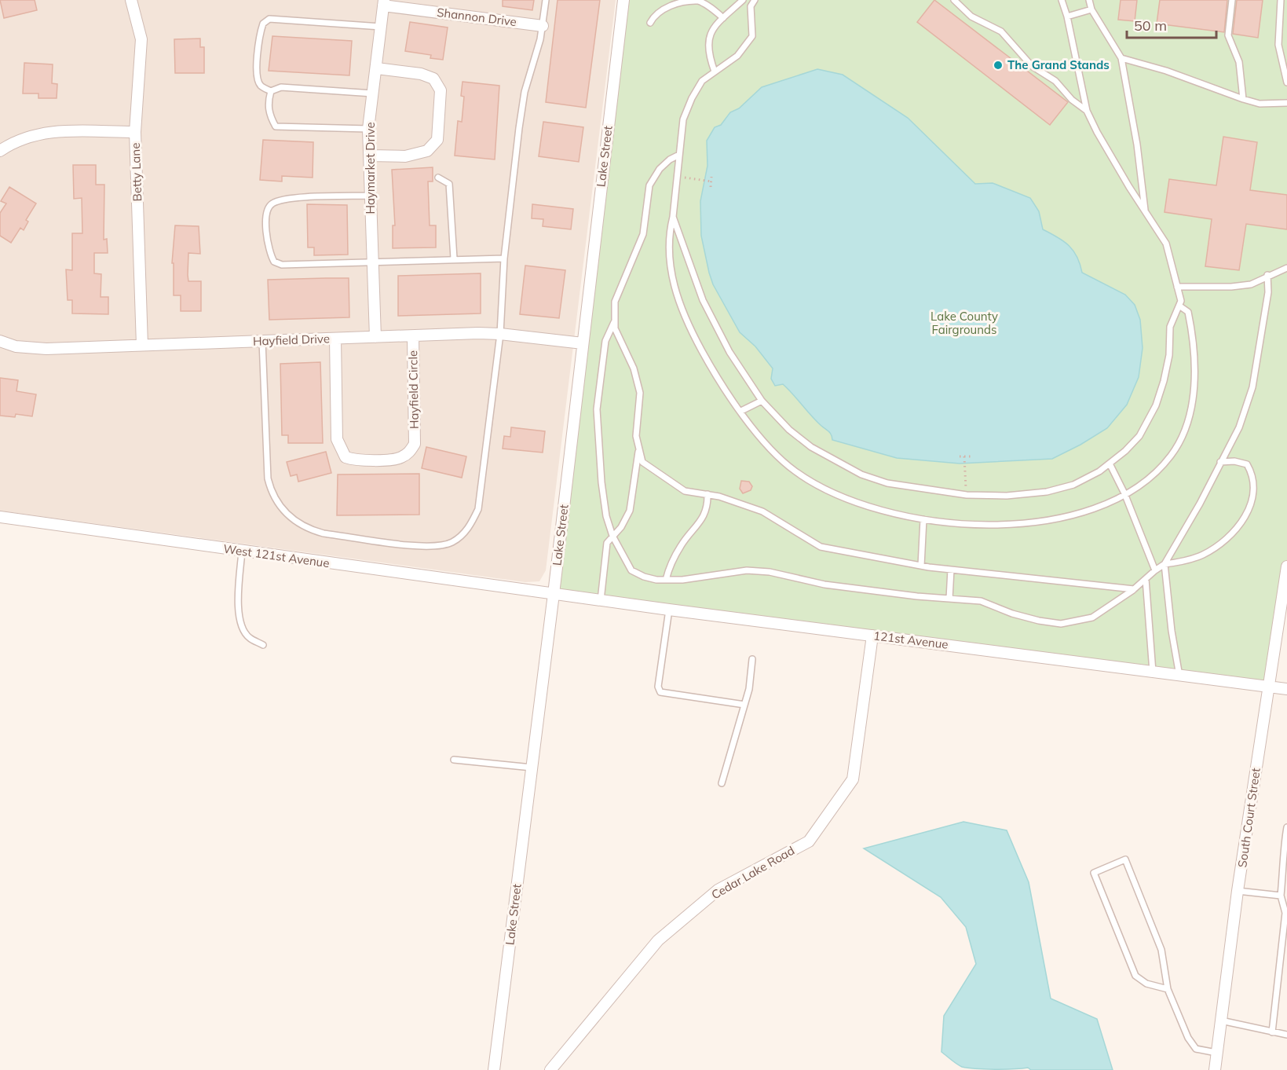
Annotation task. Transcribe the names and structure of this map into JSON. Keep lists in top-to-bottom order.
{
  "streets": {
    "street": [
      "Shannon Drive",
      "Lake Street",
      "Haymarket Drive",
      "Betty Lane",
      "Hayfield Drive",
      "Hayfield Circle",
      "West 121st Avenue",
      "121st Avenue",
      "South Court Street",
      "Cedar Lake Road"
    ]
  },
  "crossings": [
    ["Shannon Drive", "Haymarket Drive"],
    ["Lake Street", "Hayfield Drive"],
    ["Lake Street", "West 121st Avenue"],
    ["Lake Street", "121st Avenue"],
    ["Haymarket Drive", "Hayfield Drive"],
    ["Betty Lane", "Hayfield Drive"],
    ["Hayfield Drive", "Hayfield Circle"],
    ["West 121st Avenue", "121st Avenue"],
    ["121st Avenue", "South Court Street"],
    ["121st Avenue", "Cedar Lake Road"]
  ],
  "parks": ["Lake County Fairgrounds"],
  "places": ["The Grand Stands"],
  "scale_bar": "50 m"
}
